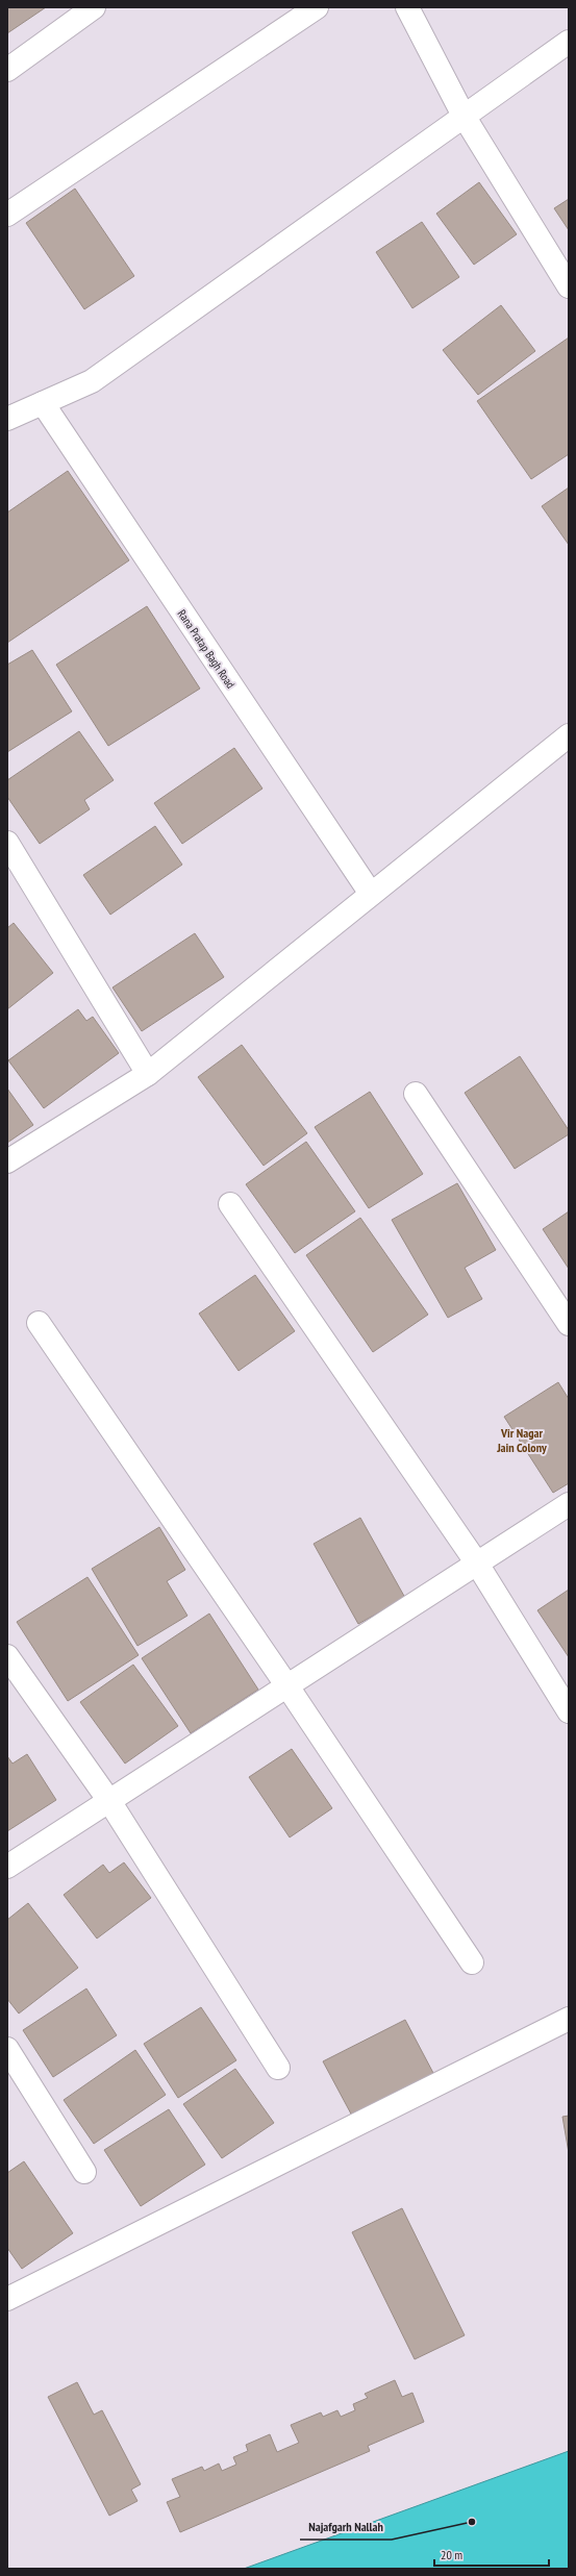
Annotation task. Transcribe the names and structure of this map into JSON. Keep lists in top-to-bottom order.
{
  "streets": {
    "street": ["Rana Pratap Bagh Road"]
  },
  "districts": ["Vir Nagar Jain Colony"],
  "places": ["Najafgarh Nallah"],
  "scale_bar": "20 m"
}
